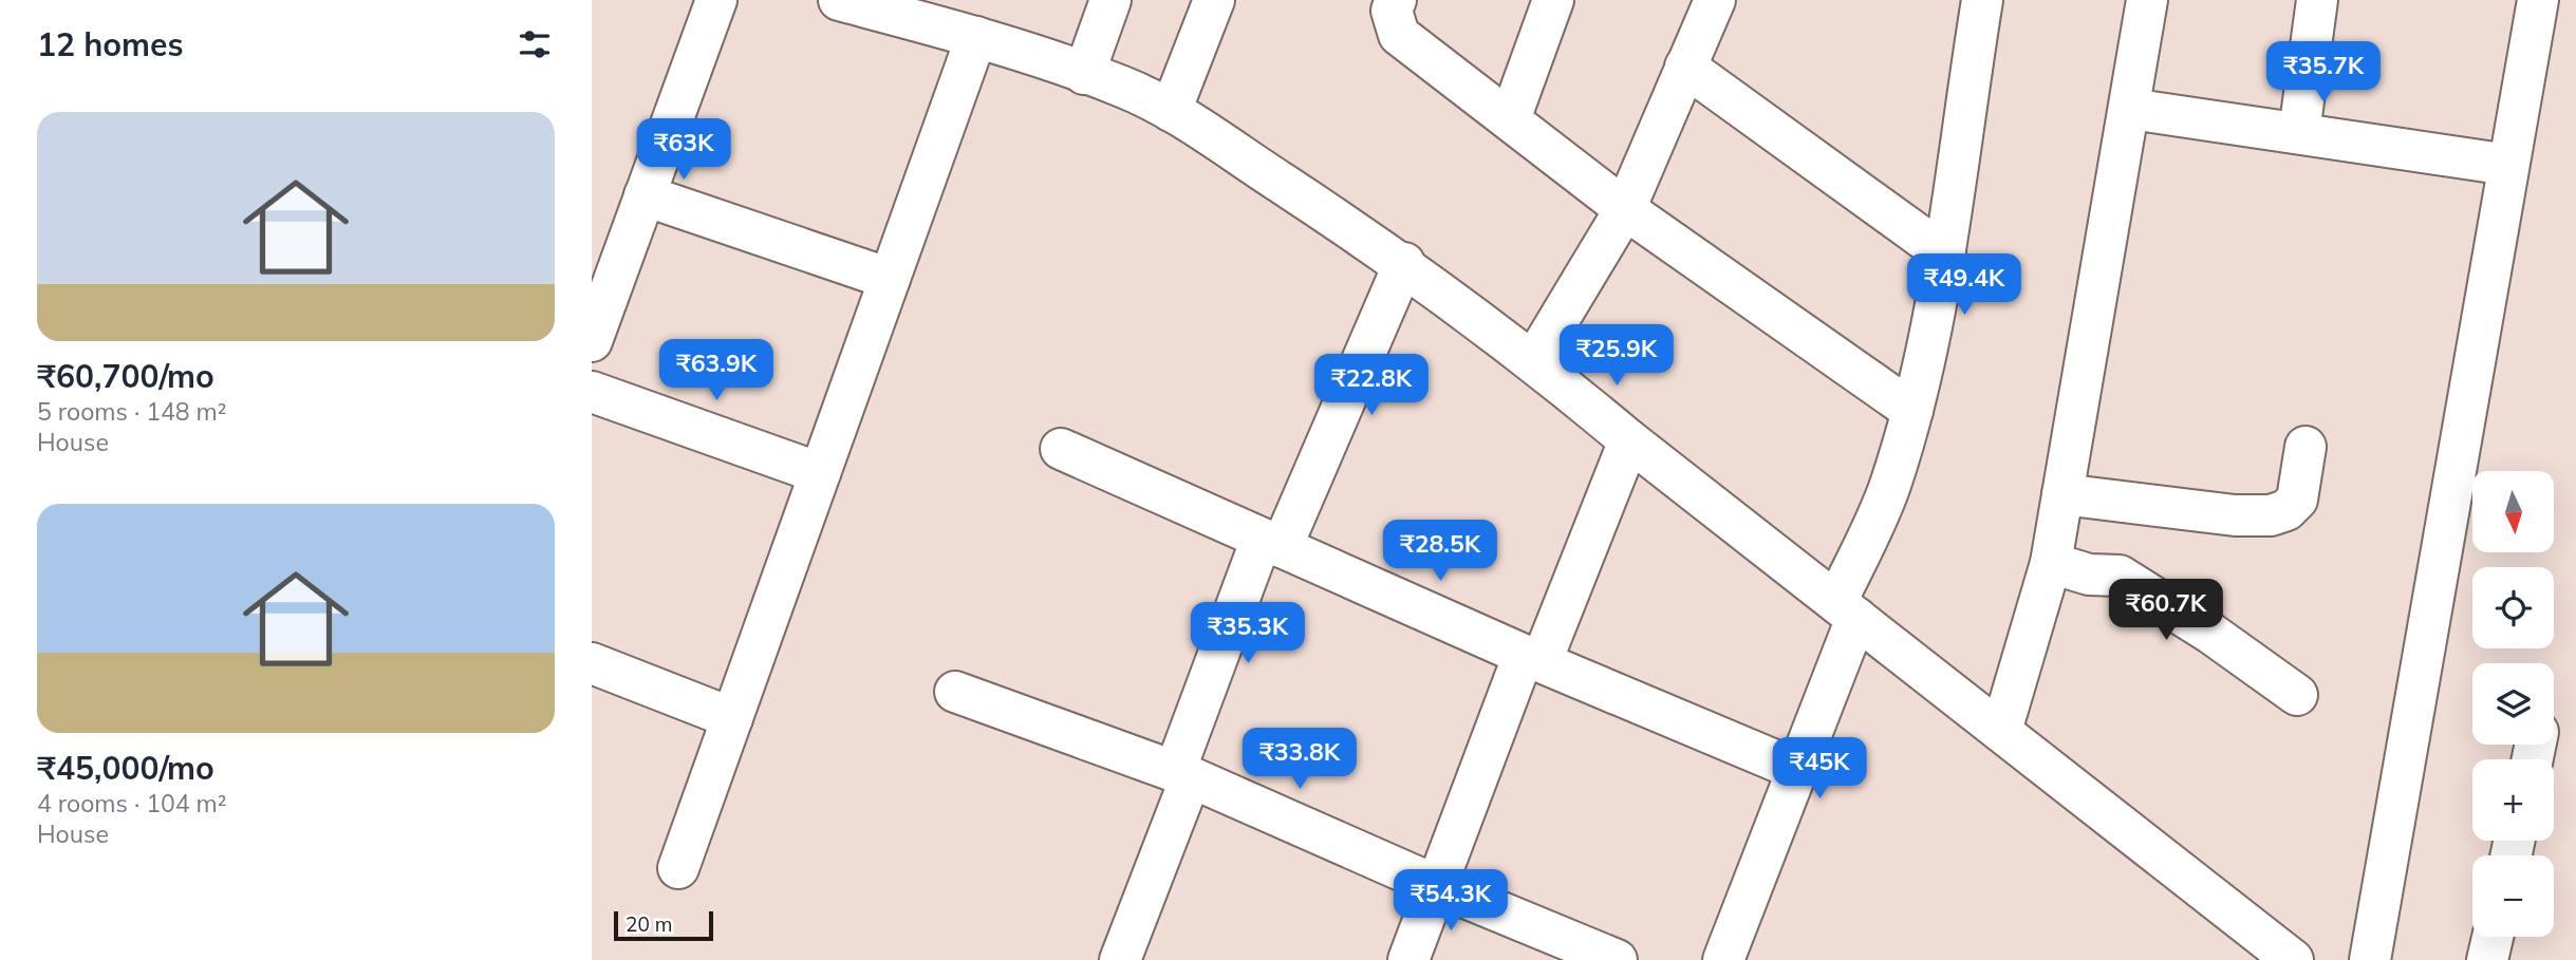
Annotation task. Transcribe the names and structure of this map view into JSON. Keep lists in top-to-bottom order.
{
  "scale_bar": "20 m",
  "north": "bottom",
  "page": {
    "heading": "12 homes",
    "price": [
      "₹35.7K",
      "₹63K",
      "₹49.4K",
      "₹25.9K",
      "₹63.9K",
      "₹22.8K",
      "₹28.5K",
      "₹60.7K",
      "₹35.3K",
      "₹33.8K",
      "₹45K",
      "₹54.3K"
    ],
    "list": [
      {
        "name": "₹60,700/mo",
        "note": "5 rooms · 148 m² · House"
      },
      {
        "name": "₹45,000/mo",
        "note": "4 rooms · 104 m² · House"
      }
    ],
    "map_buttons": ["+", "−"],
    "scale": "20 m"
  }
}
